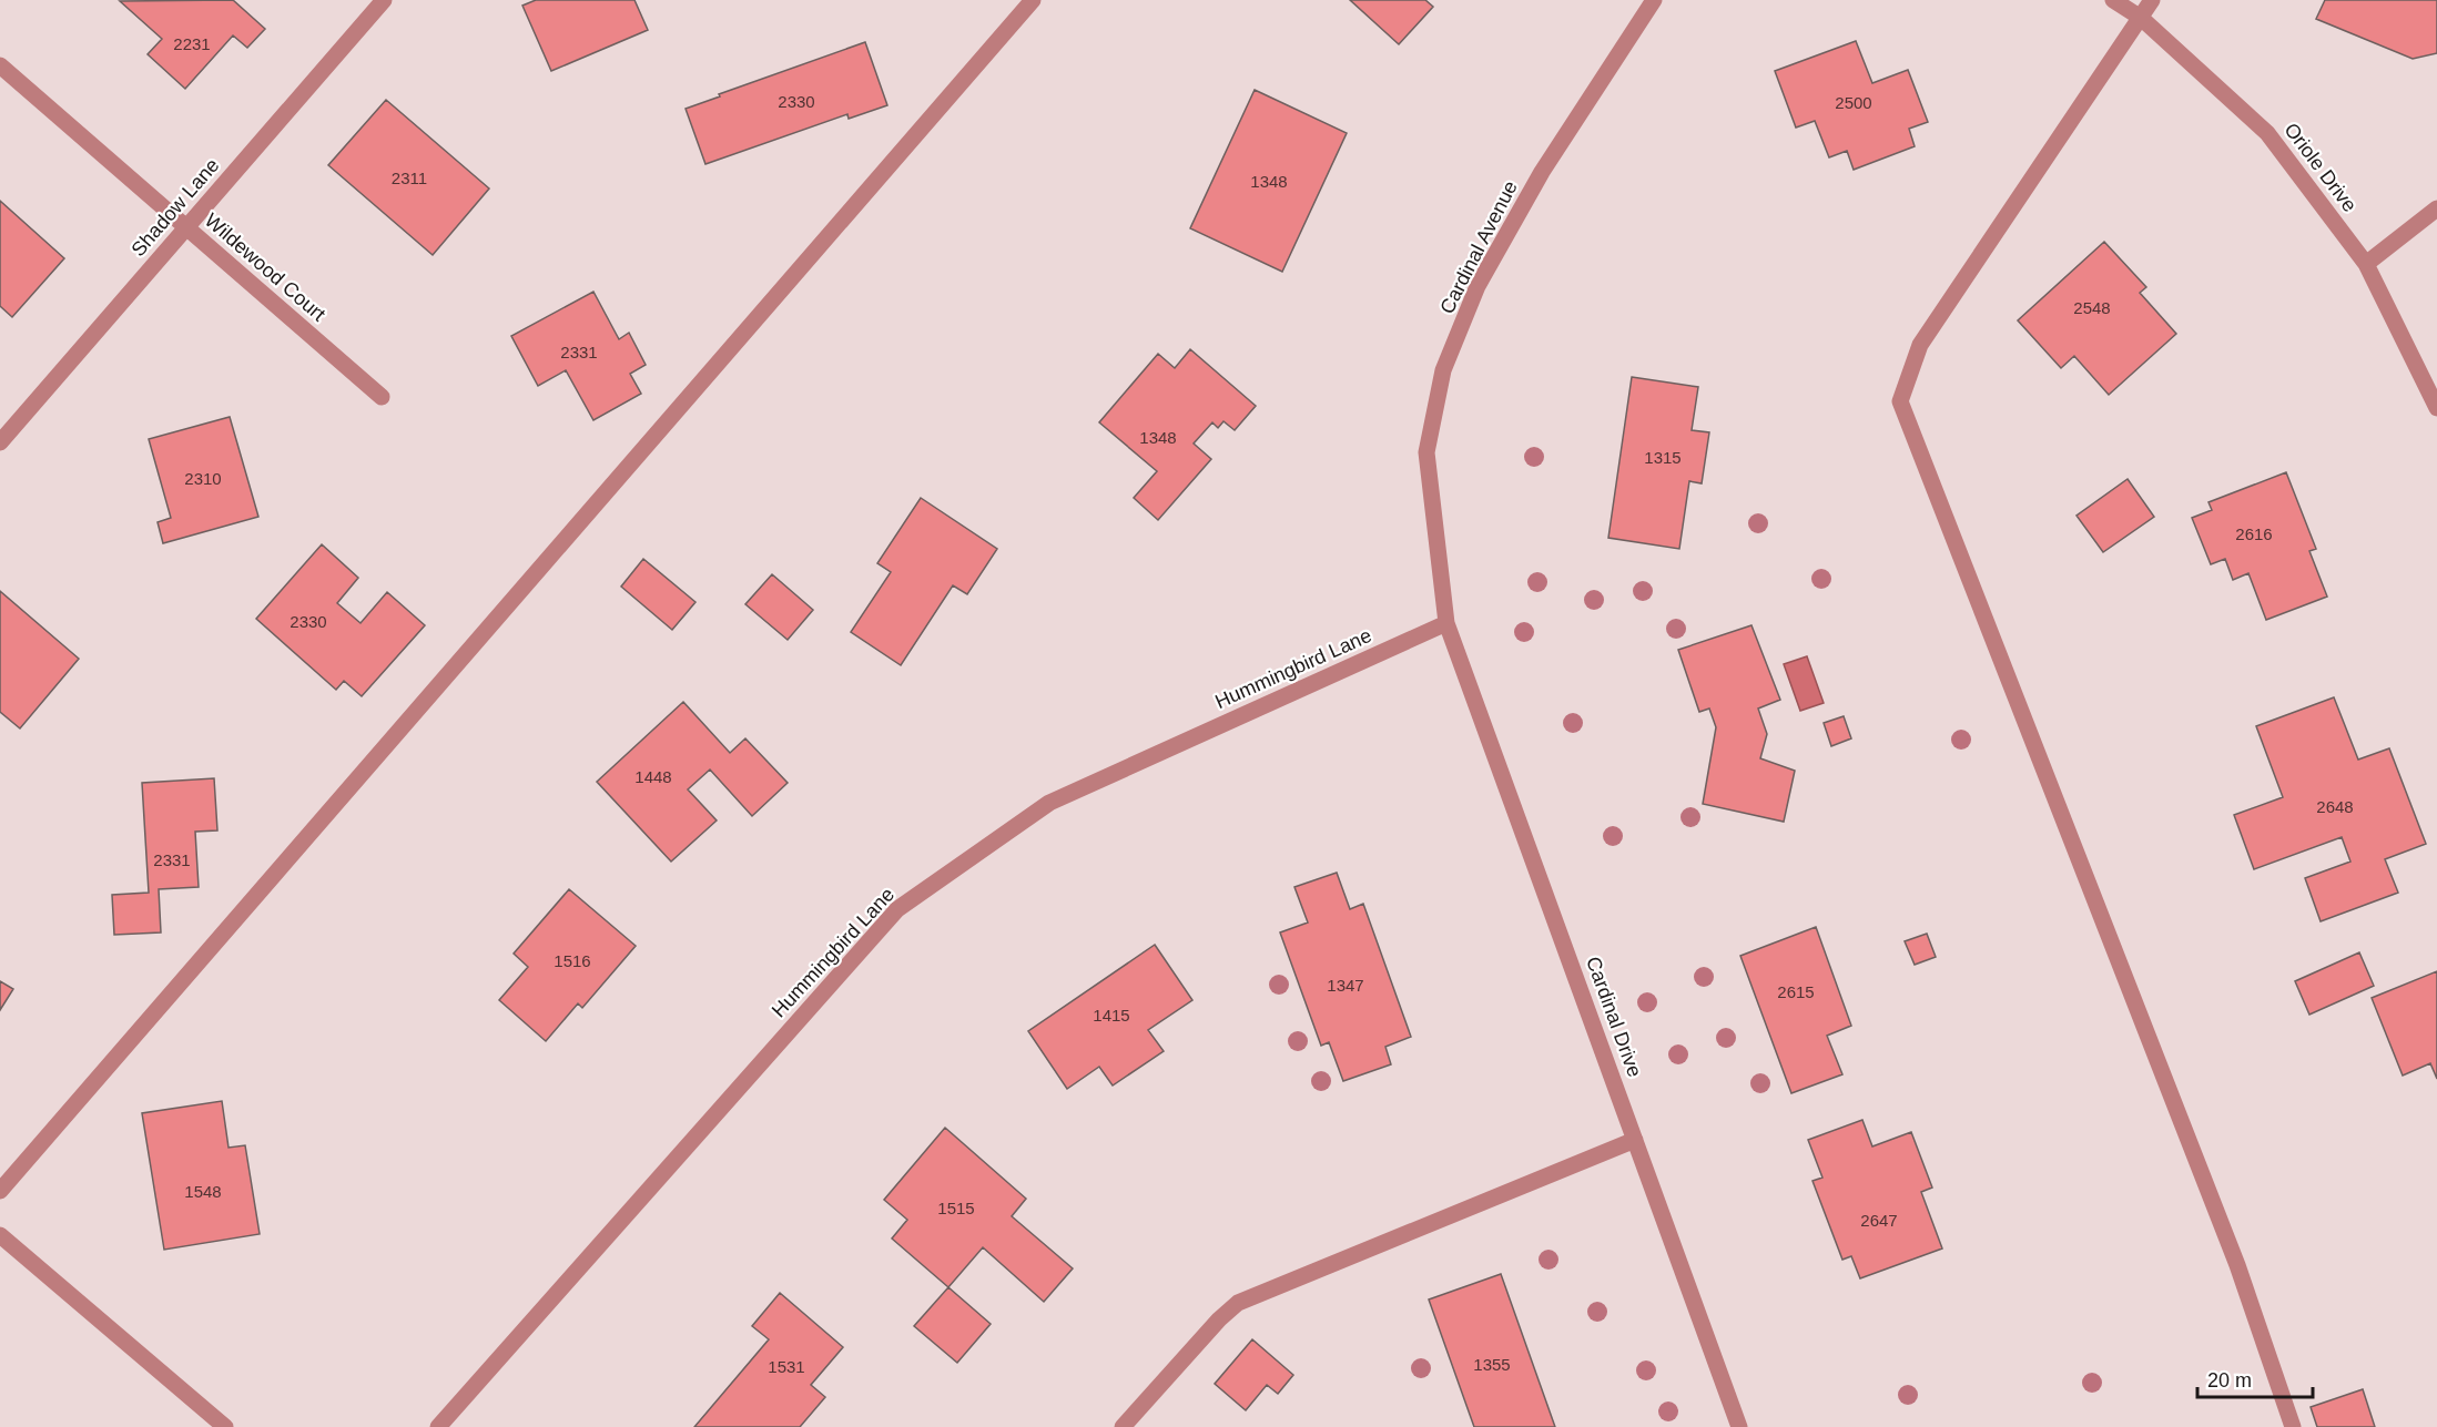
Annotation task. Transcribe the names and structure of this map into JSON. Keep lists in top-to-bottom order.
{
  "streets": {
    "street": [
      "Oriole Drive",
      "Shadow Lane",
      "Cardinal Avenue",
      "Wildewood Court",
      "Hummingbird Lane",
      "Cardinal Drive"
    ]
  },
  "crossings": [
    ["Shadow Lane", "Wildewood Court"],
    ["Cardinal Avenue", "Hummingbird Lane"],
    ["Cardinal Avenue", "Cardinal Drive"],
    ["Hummingbird Lane", "Cardinal Drive"]
  ],
  "house_numbers": [
    "2231",
    "2330",
    "2500",
    "2311",
    "1348",
    "2548",
    "2331",
    "1348",
    "1315",
    "2310",
    "2616",
    "2330",
    "1448",
    "2648",
    "2331",
    "1516",
    "1347",
    "2615",
    "1415",
    "1548",
    "1515",
    "2647",
    "1355",
    "1531"
  ],
  "scale_bar": "20 m"
}
